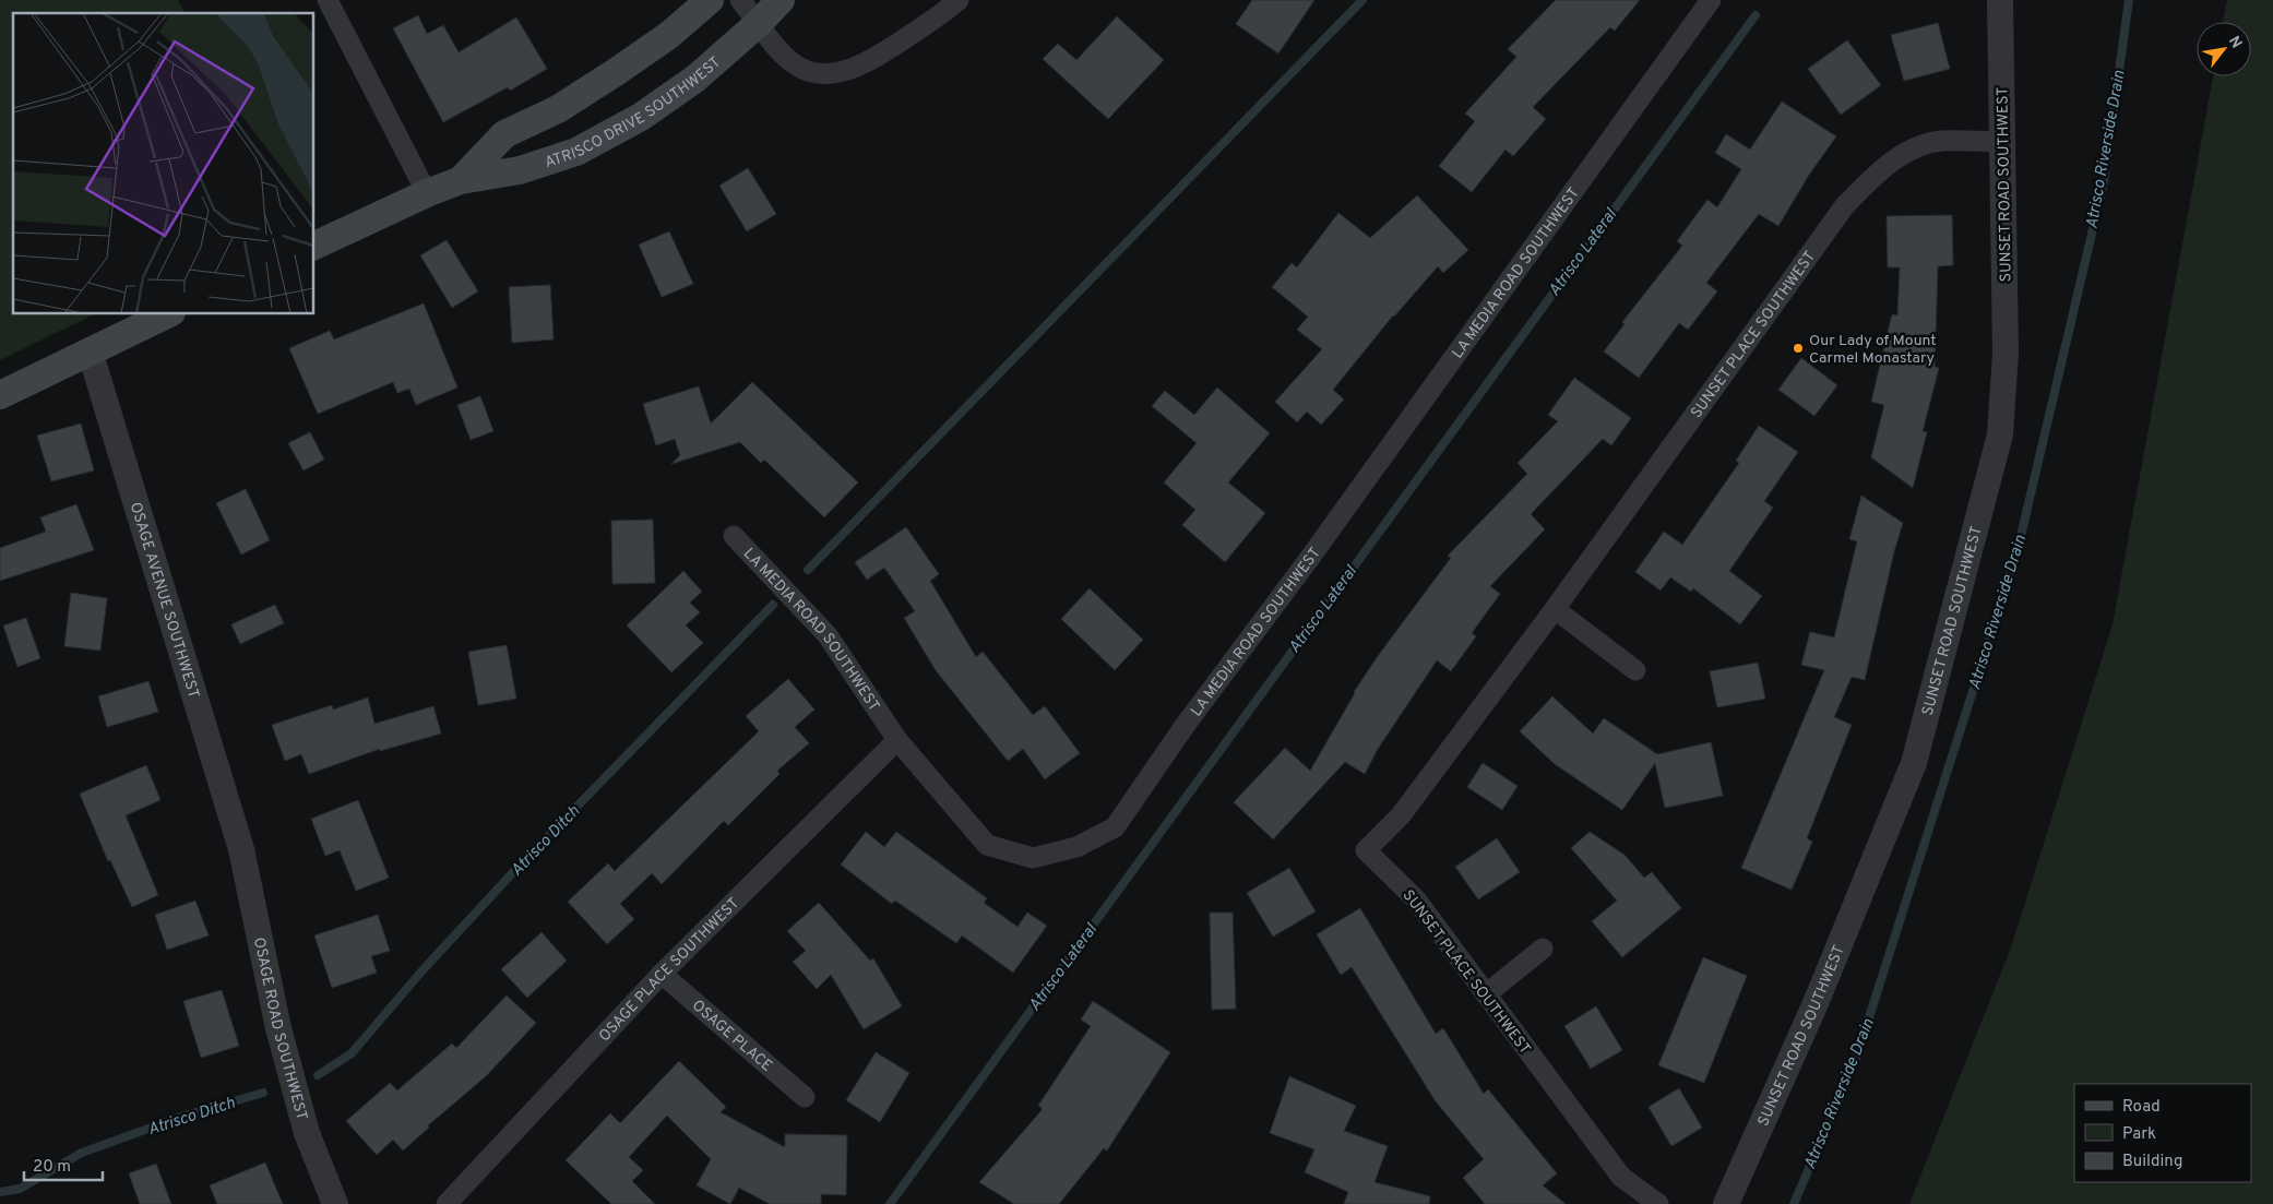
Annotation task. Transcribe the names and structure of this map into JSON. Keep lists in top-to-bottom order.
{
  "streets": {
    "main road": ["ATRISCO DRIVE SOUTHWEST"],
    "street": [
      "SUNSET ROAD SOUTHWEST",
      "LA MEDIA ROAD SOUTHWEST",
      "SUNSET PLACE SOUTHWEST",
      "OSAGE AVENUE SOUTHWEST",
      "OSAGE PLACE SOUTHWEST",
      "OSAGE ROAD SOUTHWEST",
      "OSAGE PLACE"
    ]
  },
  "crossings": [
    ["SUNSET ROAD SOUTHWEST", "SUNSET PLACE SOUTHWEST"],
    ["LA MEDIA ROAD SOUTHWEST", "OSAGE PLACE SOUTHWEST"],
    ["OSAGE AVENUE SOUTHWEST", "OSAGE ROAD SOUTHWEST"],
    ["OSAGE PLACE SOUTHWEST", "OSAGE PLACE"]
  ],
  "water": ["Atrisco Riverside Drain", "Atrisco Lateral", "Atrisco Ditch"],
  "places": ["Our Lady of Mount Carmel Monastary"],
  "legend": ["Road", "Park", "Building"],
  "scale_bar": "20 m",
  "north": "top right"
}
